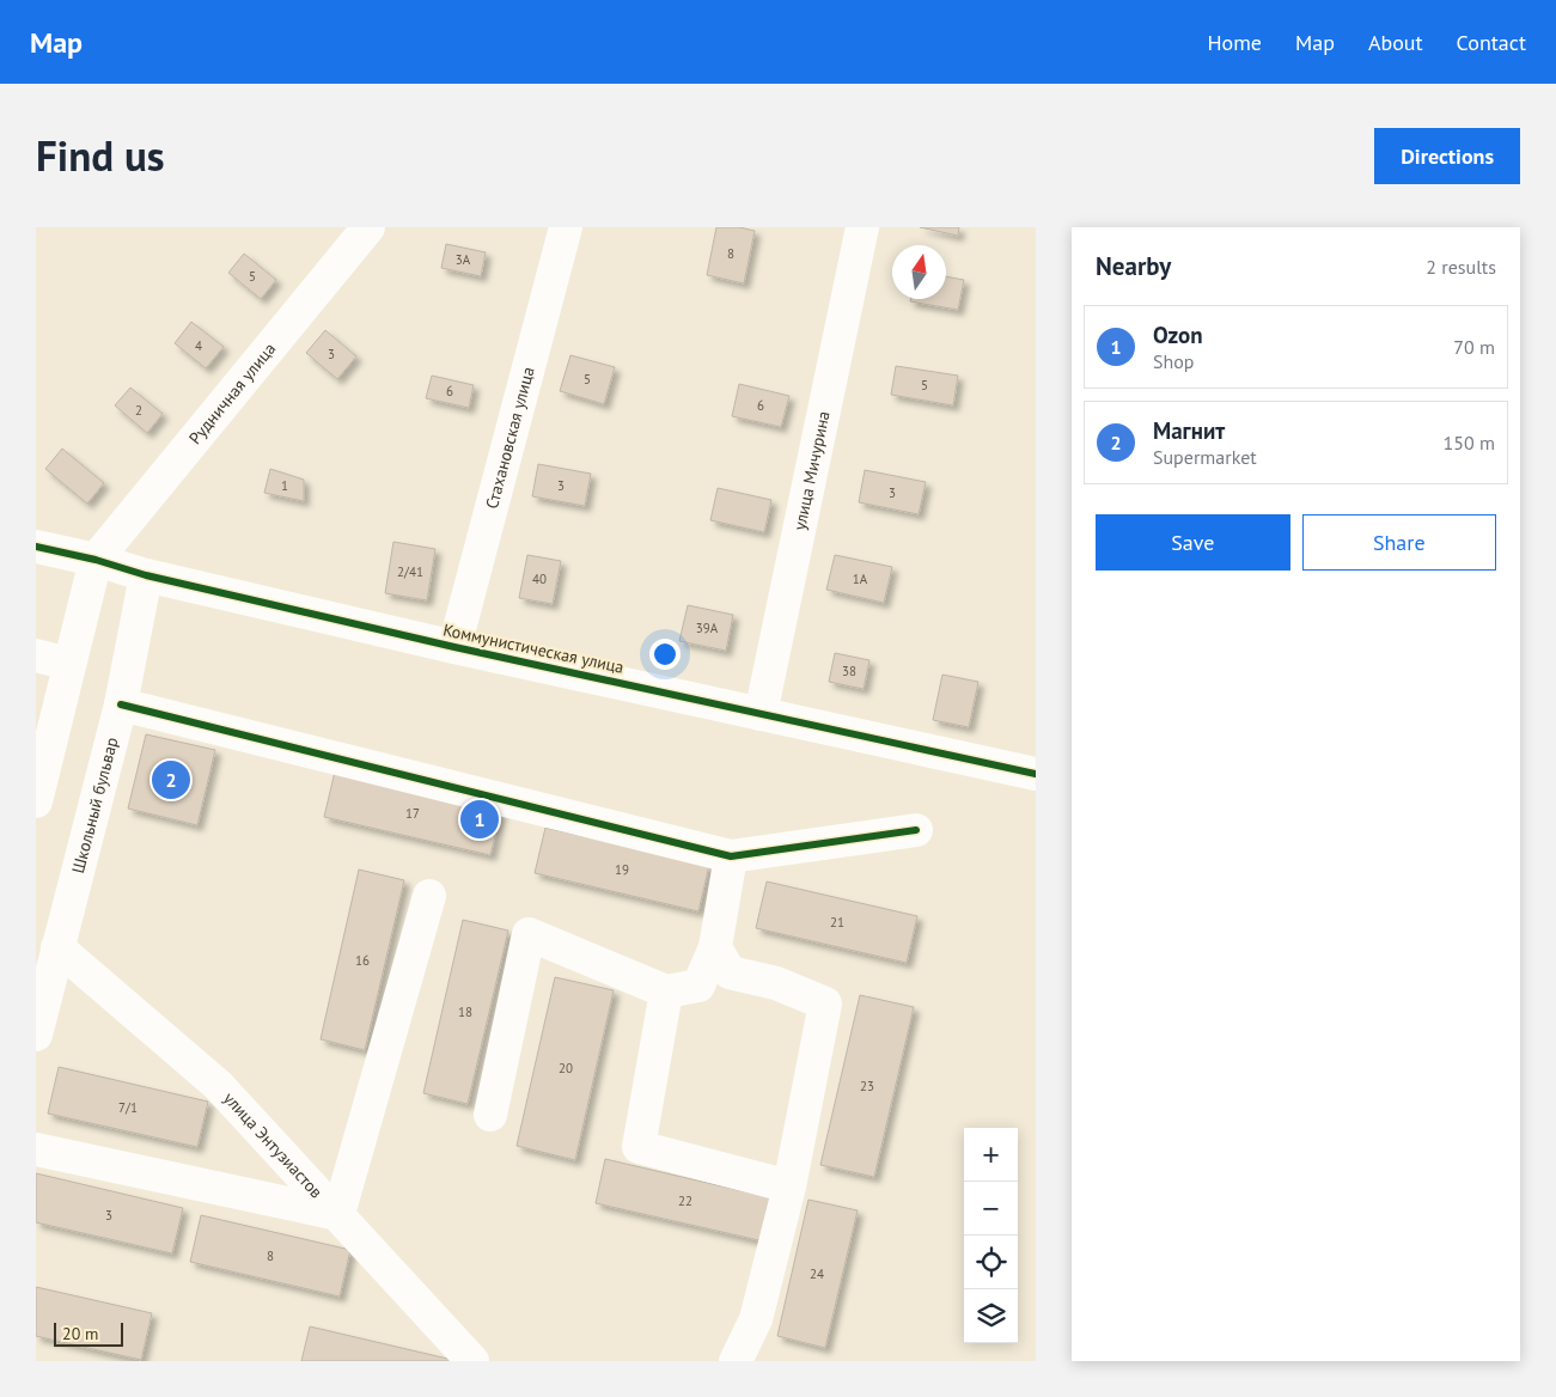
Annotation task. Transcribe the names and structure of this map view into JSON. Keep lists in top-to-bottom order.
{
  "streets": {
    "street": [
      "Рудничная улица",
      "Стахановская улица",
      "улица Мичурина",
      "Коммунистическая улица",
      "Школьный бульвар",
      "улица Энтузиастов"
    ]
  },
  "crossings": [
    ["Рудничная улица", "Коммунистическая улица"],
    ["Стахановская улица", "Коммунистическая улица"],
    ["улица Мичурина", "Коммунистическая улица"],
    ["Коммунистическая улица", "Школьный бульвар"],
    ["Школьный бульвар", "улица Энтузиастов"]
  ],
  "house_numbers": [
    "8",
    "3А",
    "5",
    "4",
    "3",
    "5",
    "5",
    "6",
    "6",
    "2",
    "1",
    "3",
    "3",
    "2/41",
    "40",
    "1А",
    "39А",
    "38",
    "17",
    "19",
    "21",
    "16",
    "18",
    "20",
    "23",
    "7/1",
    "22",
    "3",
    "8",
    "24"
  ],
  "scale_bar": "20 m",
  "north": "top",
  "page": {
    "header": "Map",
    "nav": [
      "Home",
      "Map",
      "About",
      "Contact"
    ],
    "title": "Find us",
    "buttons": [
      "Directions",
      ["Save", "Share"]
    ],
    "heading": ["Nearby", "2 results"],
    "list": [
      {
        "mark": "1",
        "name": "Ozon",
        "note": "Shop",
        "value": "70 m"
      },
      {
        "mark": "2",
        "name": "Магнит",
        "note": "Supermarket",
        "value": "150 m"
      }
    ],
    "pins": ["2", "1"],
    "map_buttons": ["+", "−"],
    "scale": "20 m"
  }
}
